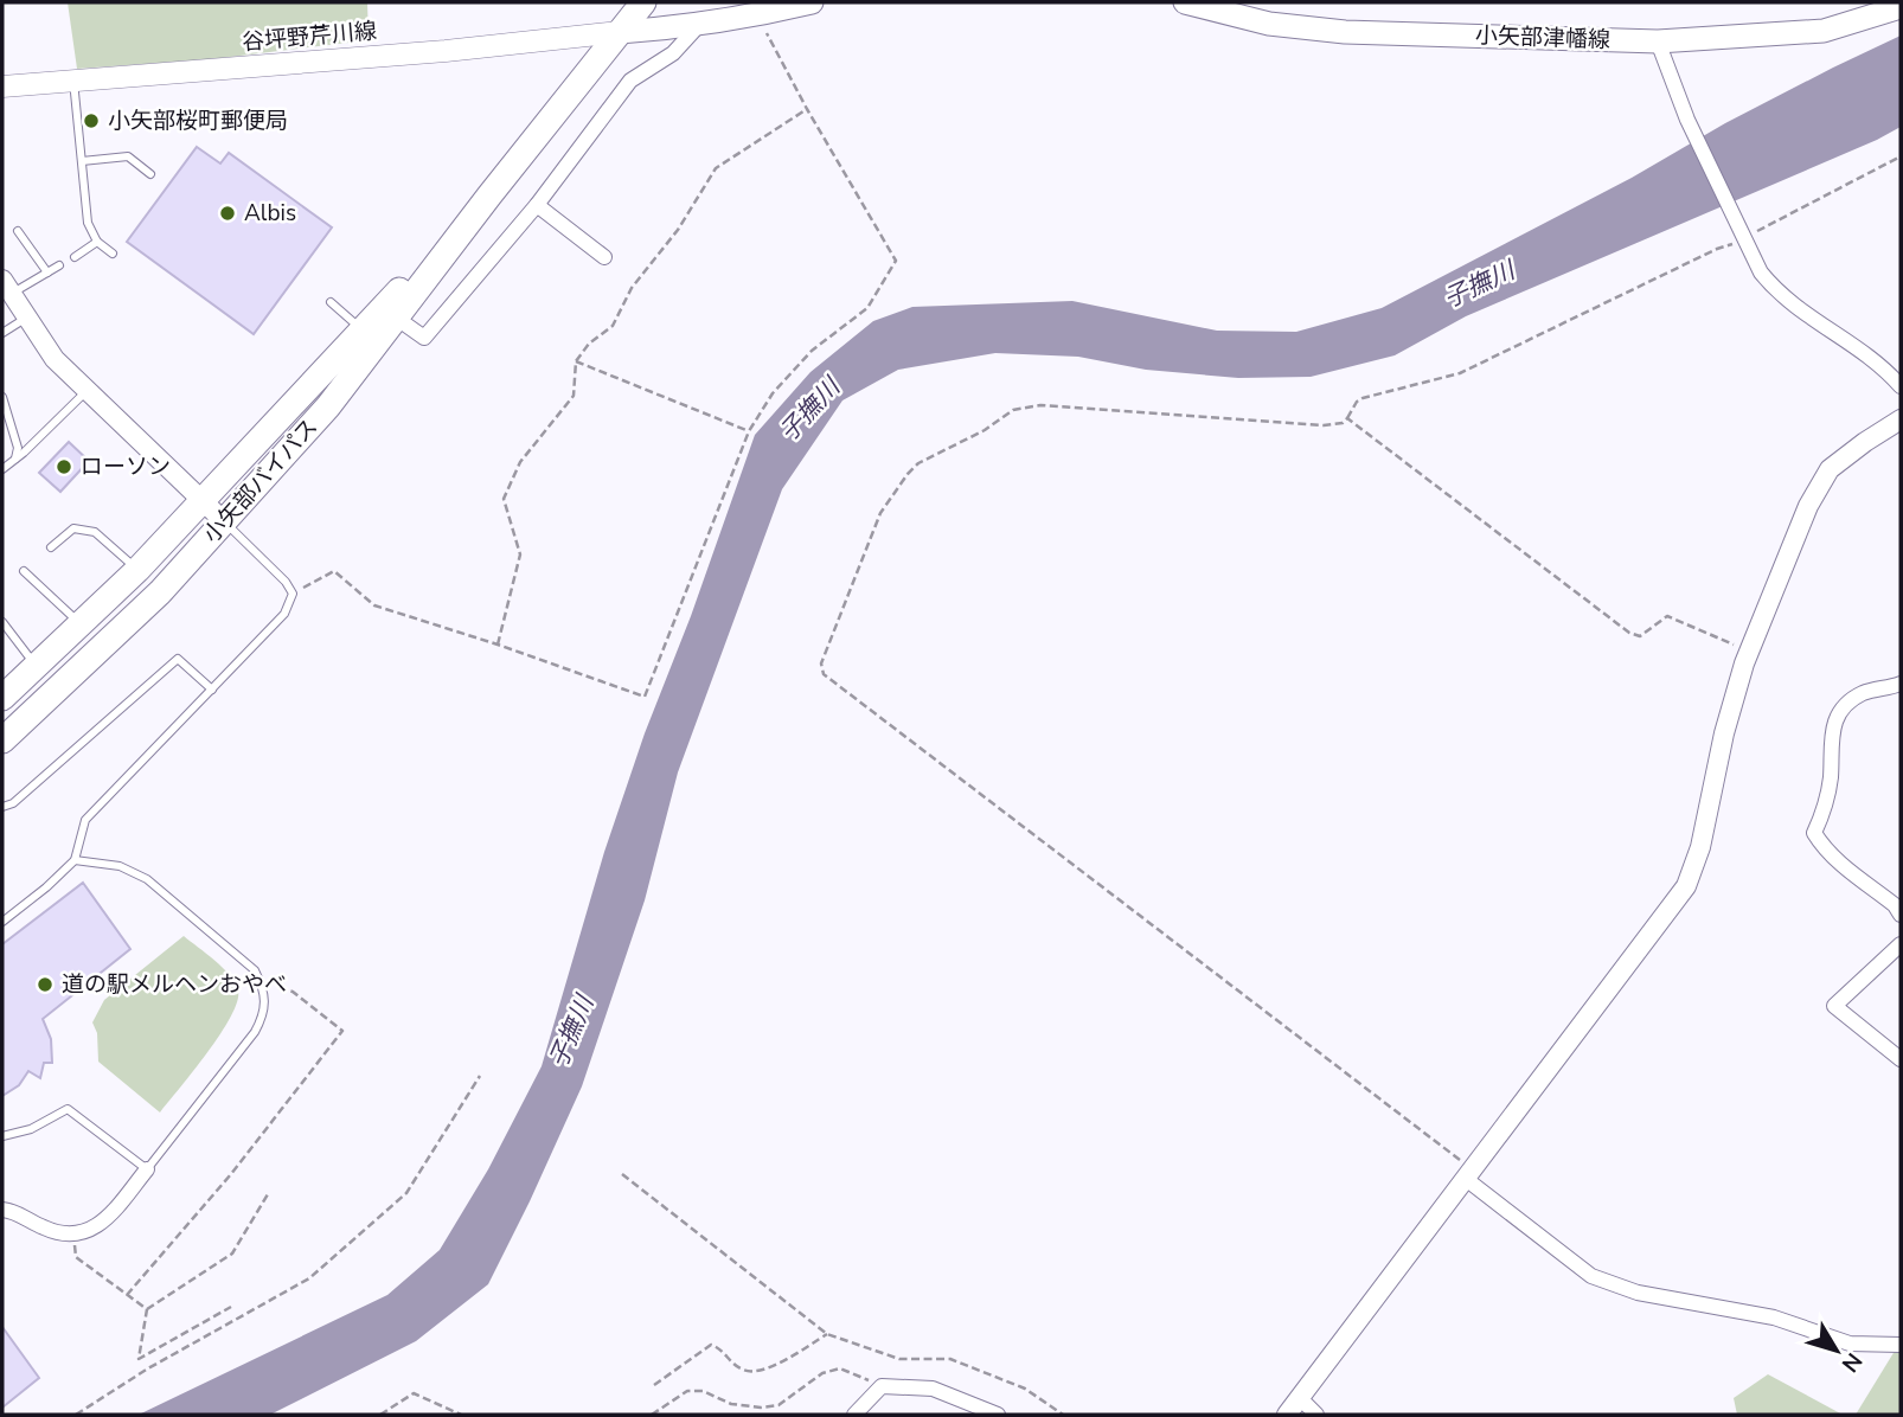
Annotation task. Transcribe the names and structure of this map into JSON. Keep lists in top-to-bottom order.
{
  "streets": {
    "highway": ["小矢部バイパス"],
    "main road": ["谷坪野芹川線", "小矢部津幡線"]
  },
  "crossings": [
    ["谷坪野芹川線", "小矢部バイパス"]
  ],
  "water": ["子撫川"],
  "places": [
    "小矢部桜町郵便局",
    "Albis",
    "ローソン",
    "道の駅メルヘンおやべ"
  ],
  "north": "bottom right"
}
